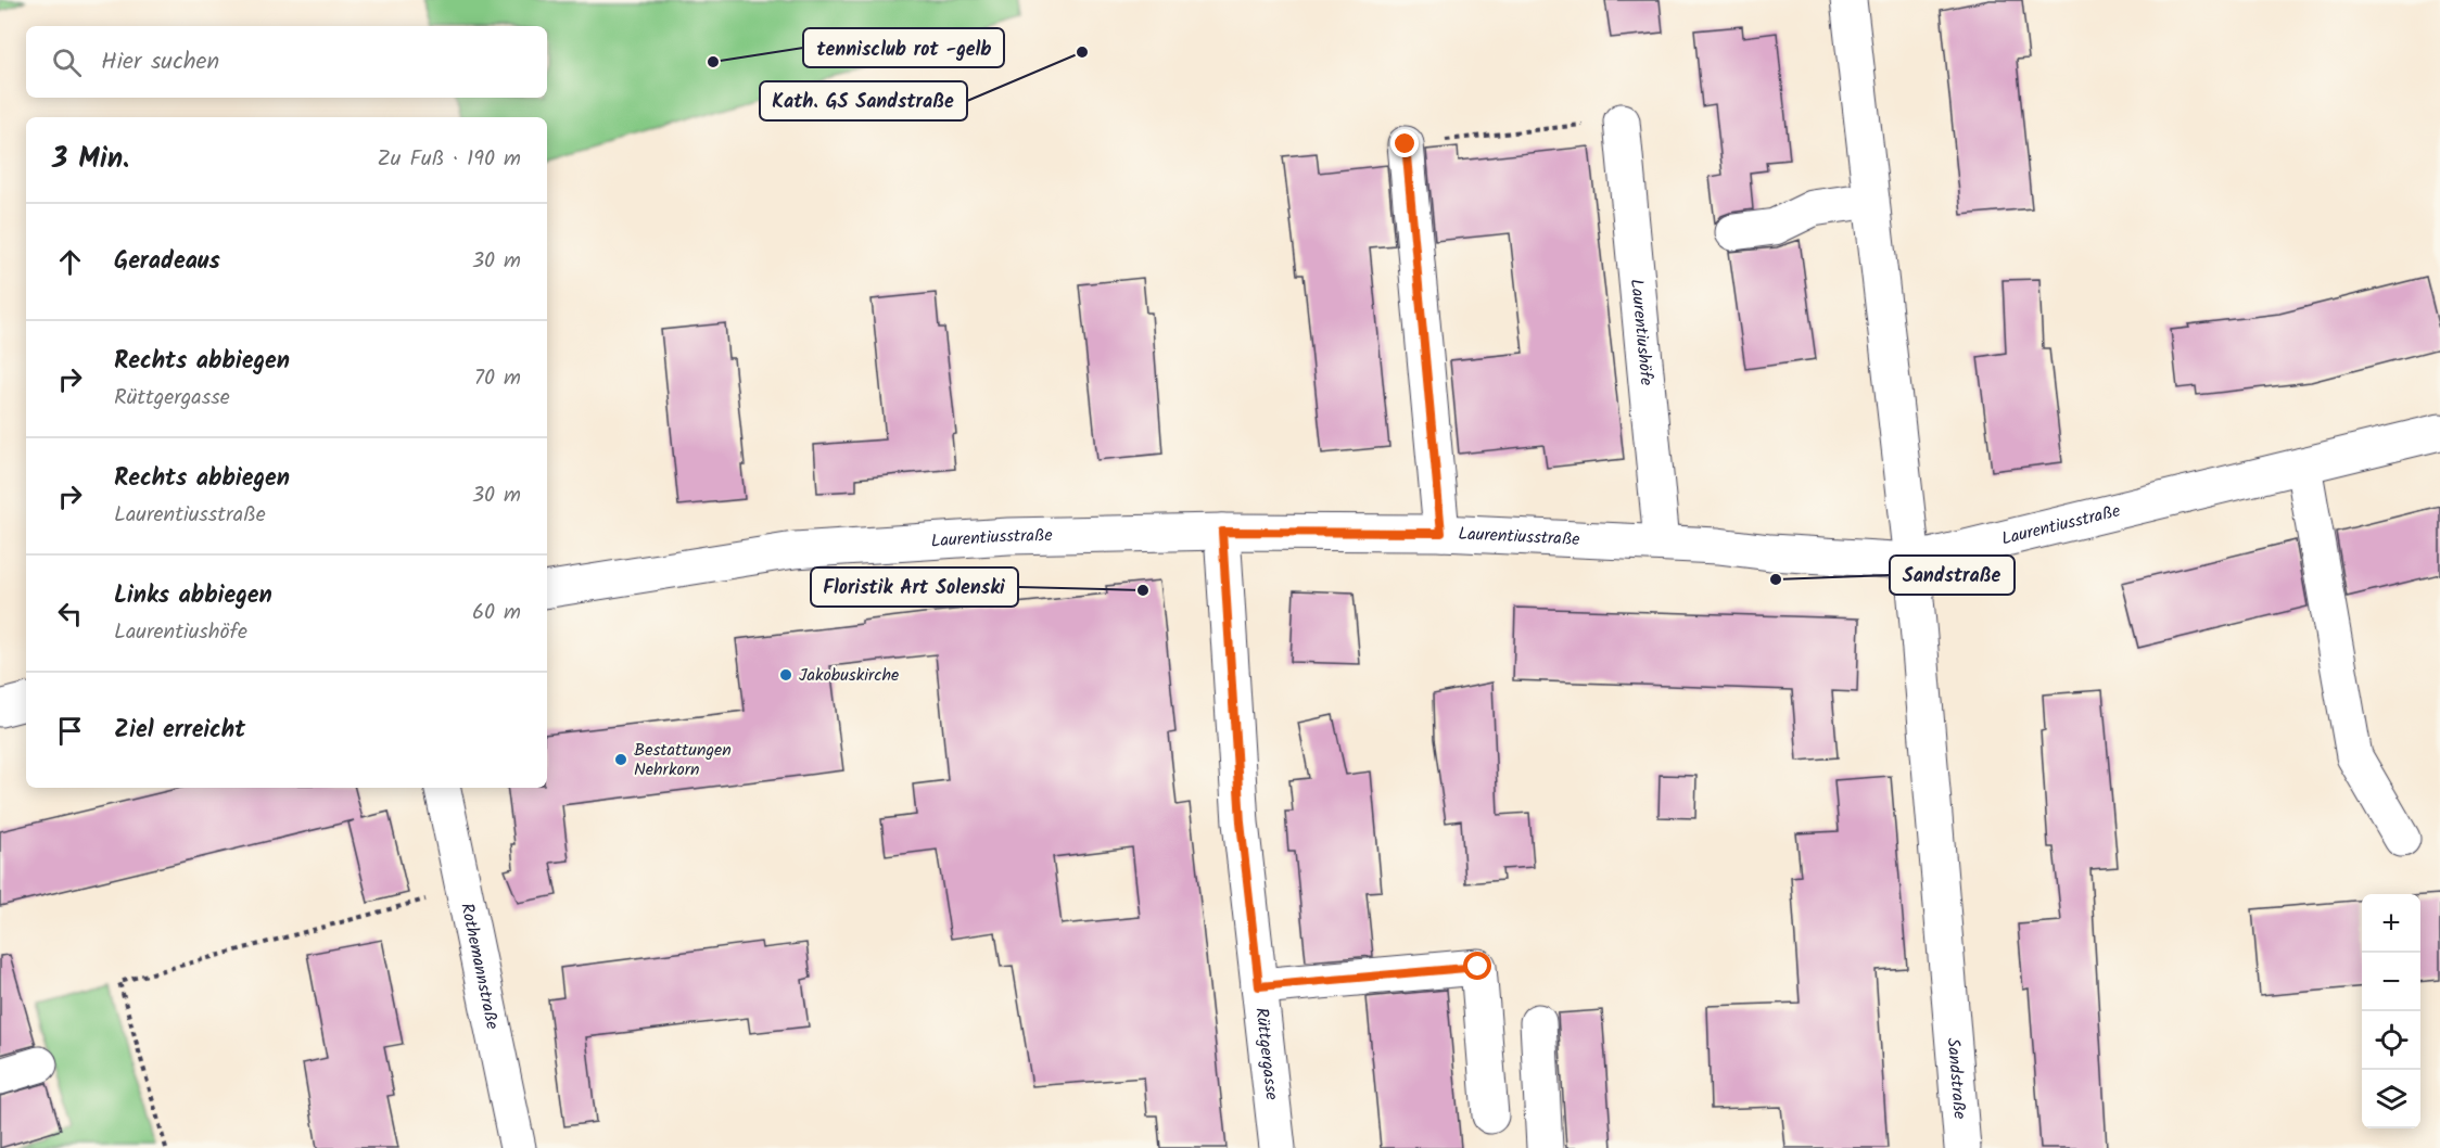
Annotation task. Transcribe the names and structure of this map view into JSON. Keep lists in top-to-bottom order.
{
  "streets": {
    "street": [
      "Laurentiushöfe",
      "Laurentiusstraße",
      "Rothemannstraße",
      "Rüttgergasse",
      "Sandstraße"
    ]
  },
  "crossings": [
    ["Laurentiushöfe", "Laurentiusstraße"],
    ["Laurentiusstraße", "Rüttgergasse"],
    ["Laurentiusstraße", "Sandstraße"]
  ],
  "places": [
    "Kath. GS Sandstraße",
    "tennisclub rot -gelb",
    "Sandstraße",
    "Floristik Art Solenski",
    "Jakobuskirche",
    "Bestattungen Nehrkorn"
  ],
  "page": {
    "search": "Hier suchen",
    "heading": ["3 Min.", "Zu Fuß · 190 m"],
    "list": [
      ["Geradeaus", "30 m"],
      ["Rechts abbiegen", "Rüttgergasse", "70 m"],
      ["Rechts abbiegen", "Laurentiusstraße", "30 m"],
      ["Links abbiegen", "Laurentiushöfe", "60 m"],
      "Ziel erreicht"
    ],
    "map_buttons": ["+", "−"]
  }
}
